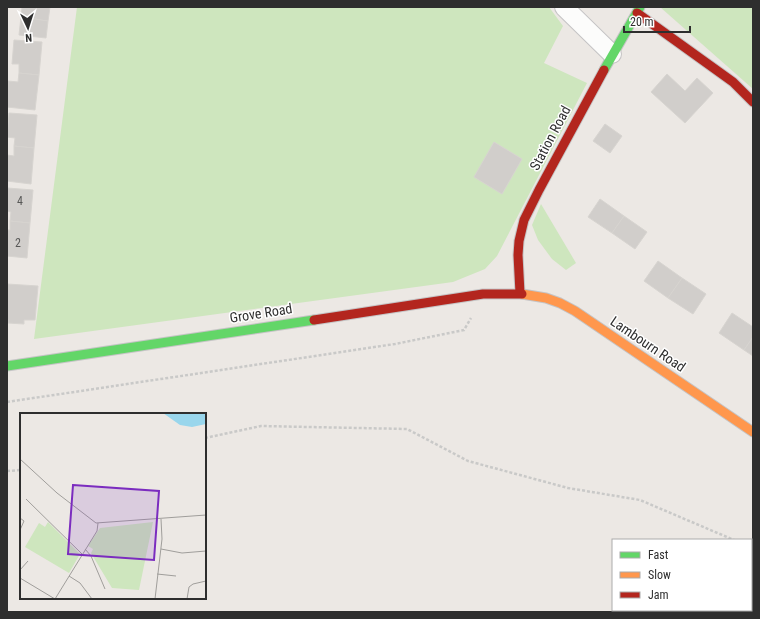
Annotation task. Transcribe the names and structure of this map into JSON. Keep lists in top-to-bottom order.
{
  "streets": {
    "street": ["Station Road", "Grove Road", "Lambourn Road"]
  },
  "crossings": [
    ["Station Road", "Grove Road"],
    ["Station Road", "Lambourn Road"],
    ["Grove Road", "Lambourn Road"]
  ],
  "house_numbers": ["4", "2"],
  "legend": ["Fast", "Slow", "Jam"],
  "scale_bar": "20 m",
  "north": "bottom"
}
